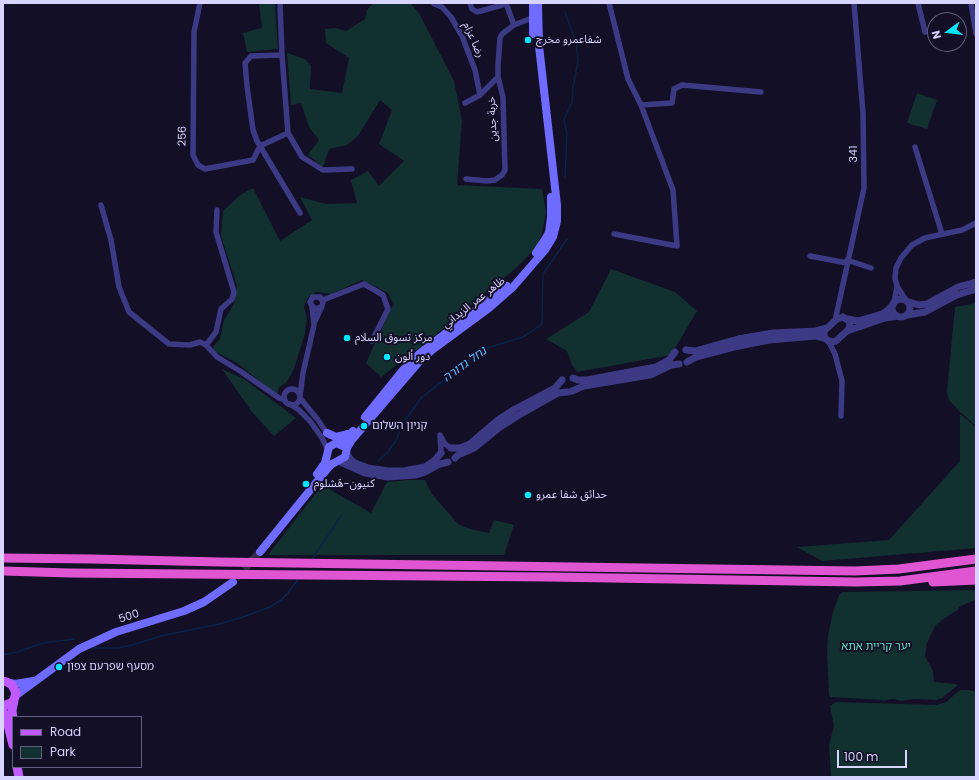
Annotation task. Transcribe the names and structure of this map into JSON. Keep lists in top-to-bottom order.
{
  "streets": {
    "main road": ["ظاهر عمر الزيداني", "500"],
    "street": [
      "رضا عزام",
      "خربة جدين",
      "256",
      "341"
    ]
  },
  "crossings": [
    ["خربة جدين", "ظاهر عمر الزيداني"]
  ],
  "water": ["נחל גדורה"],
  "parks": ["יער קריית אתא"],
  "places": [
    "شفاعمرو مخرج",
    "مركز تسوق السلام",
    "دور ألون",
    "קניון השלום",
    "كنيون-هَشلوم",
    "حدائق شفا عمرو",
    "מסעף שפרעם צפון"
  ],
  "legend": ["Road", "Park"],
  "scale_bar": "100 m",
  "north": "left"
}
